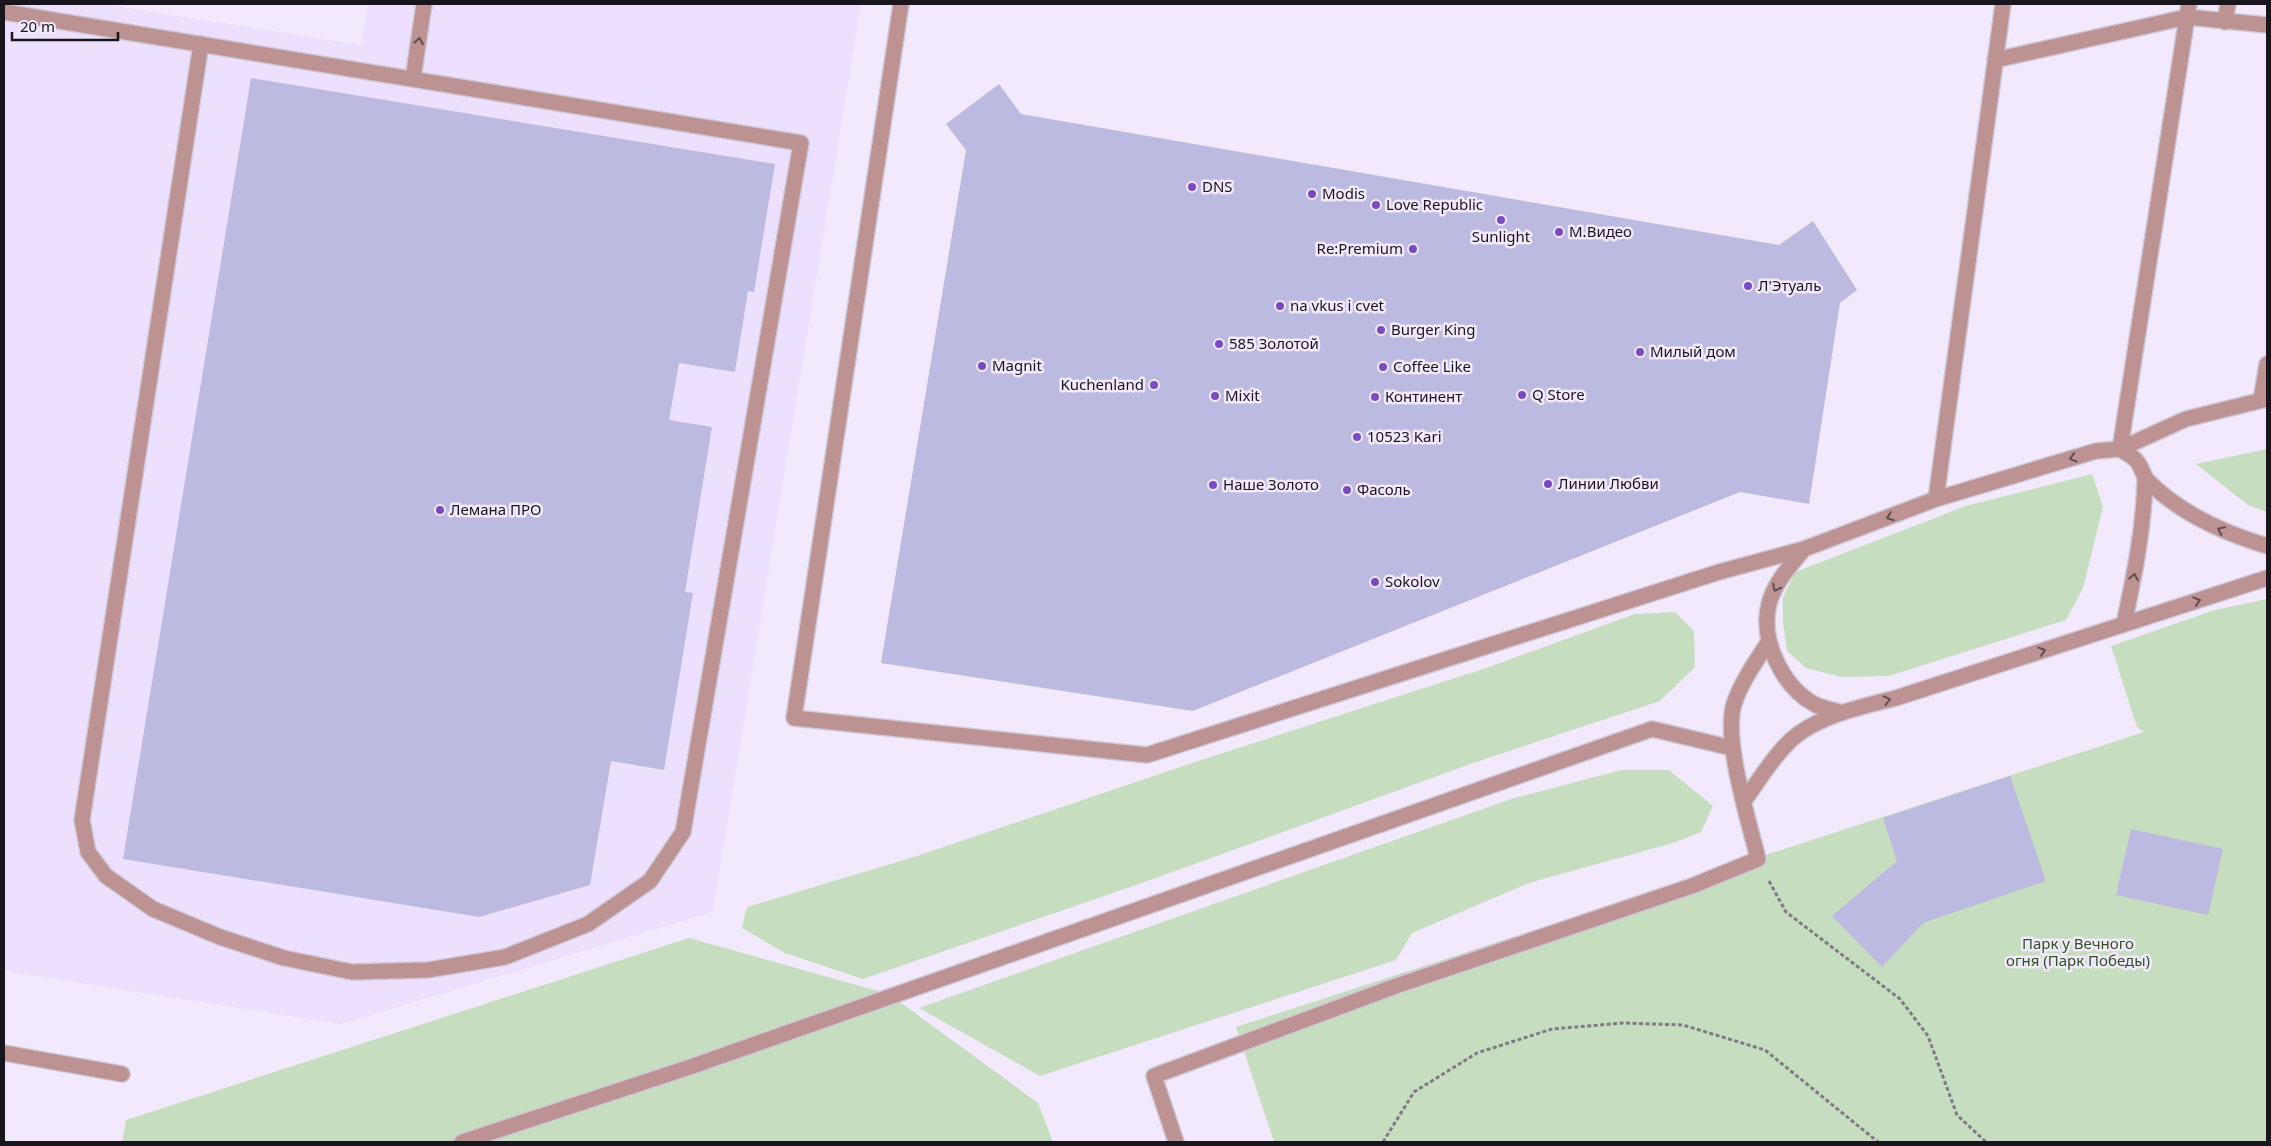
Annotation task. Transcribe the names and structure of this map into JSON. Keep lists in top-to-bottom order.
{
  "parks": ["Парк у Вечного огня (Парк Победы)"],
  "places": [
    "DNS",
    "Modis",
    "Love Republic",
    "Sunlight",
    "М.Видео",
    "Re:Premium",
    "Л'Этуаль",
    "na vkus i cvet",
    "Burger King",
    "585 Золотой",
    "Милый дом",
    "Magnit",
    "Coffee Like",
    "Kuchenland",
    "Q Store",
    "Mixit",
    "Континент",
    "10523 Kari",
    "Линии Любви",
    "Наше Золото",
    "Фасоль",
    "Лемана ПРО",
    "Sokolov"
  ],
  "scale_bar": "20 m"
}
